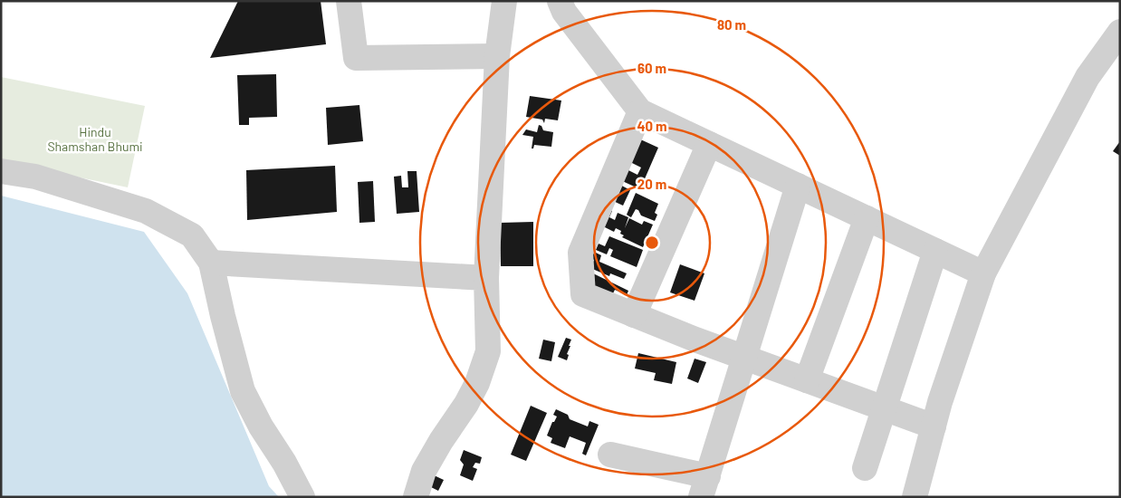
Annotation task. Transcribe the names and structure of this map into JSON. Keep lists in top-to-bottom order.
{
  "parks": ["Hindu Shamshan Bhumi"],
  "rings": [
    "80 m",
    "60 m",
    "40 m",
    "20 m"
  ]
}
